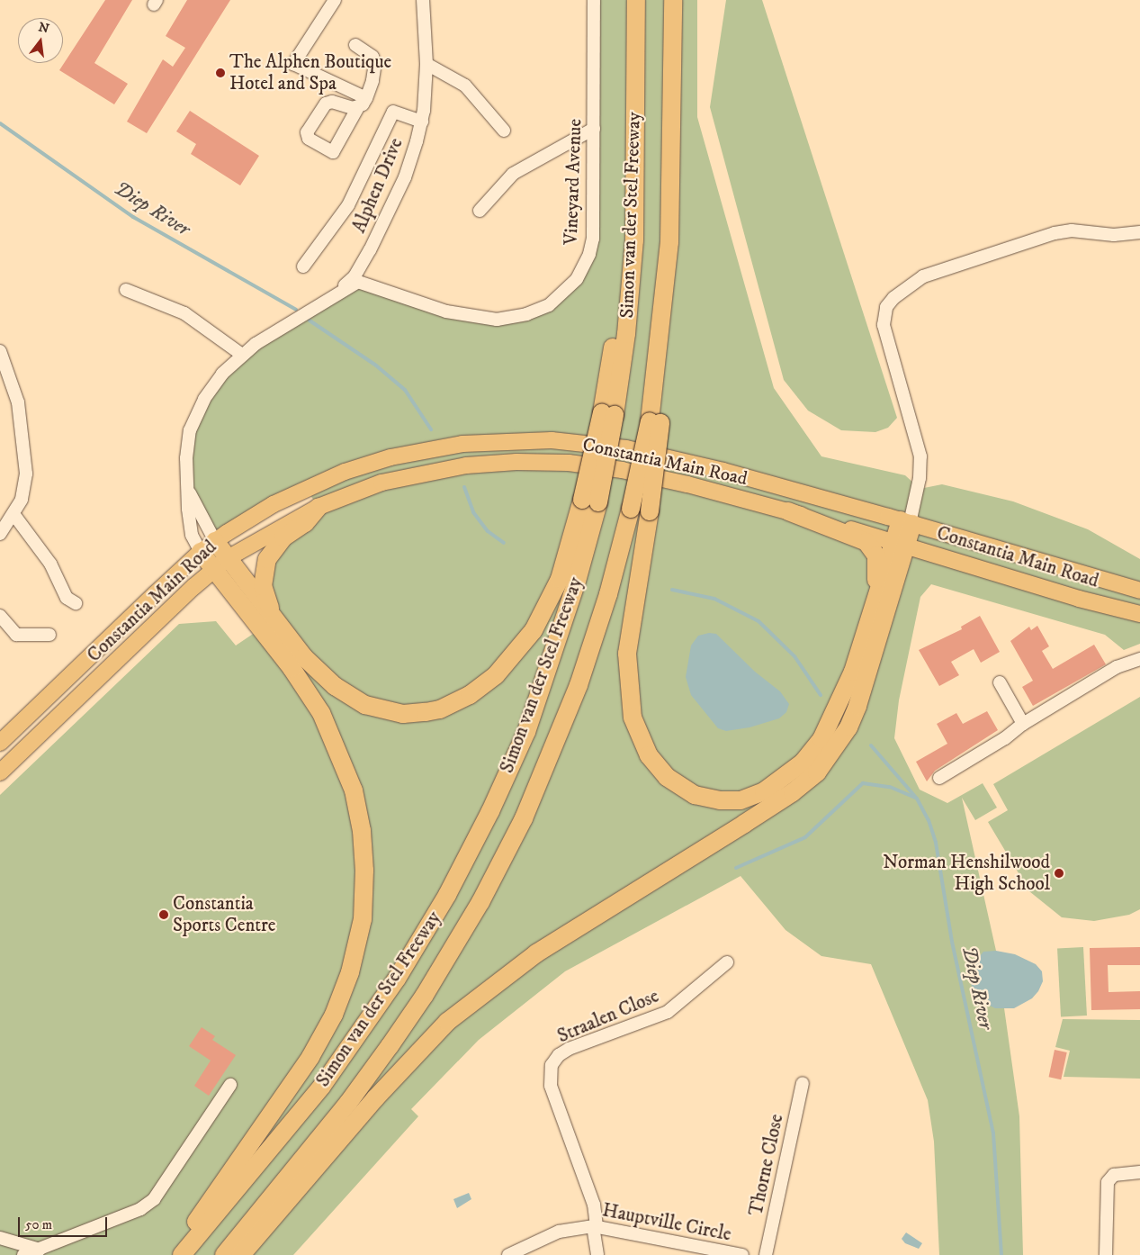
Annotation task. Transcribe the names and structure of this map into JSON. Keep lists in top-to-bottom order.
{
  "streets": {
    "highway": ["Simon van der Stel Freeway"],
    "main road": ["Constantia Main Road"],
    "street": [
      "Vineyard Avenue",
      "Alphen Drive",
      "Straalen Close",
      "Thorne Close",
      "Hauptville Circle"
    ]
  },
  "crossings": [
    ["Vineyard Avenue", "Alphen Drive"],
    ["Straalen Close", "Hauptville Circle"]
  ],
  "water": ["Diep River"],
  "places": ["The Alphen Boutique Hotel and Spa", "Norman Henshilwood High School", "Constantia Sports Centre"],
  "scale_bar": "50 m",
  "north": "top"
}
